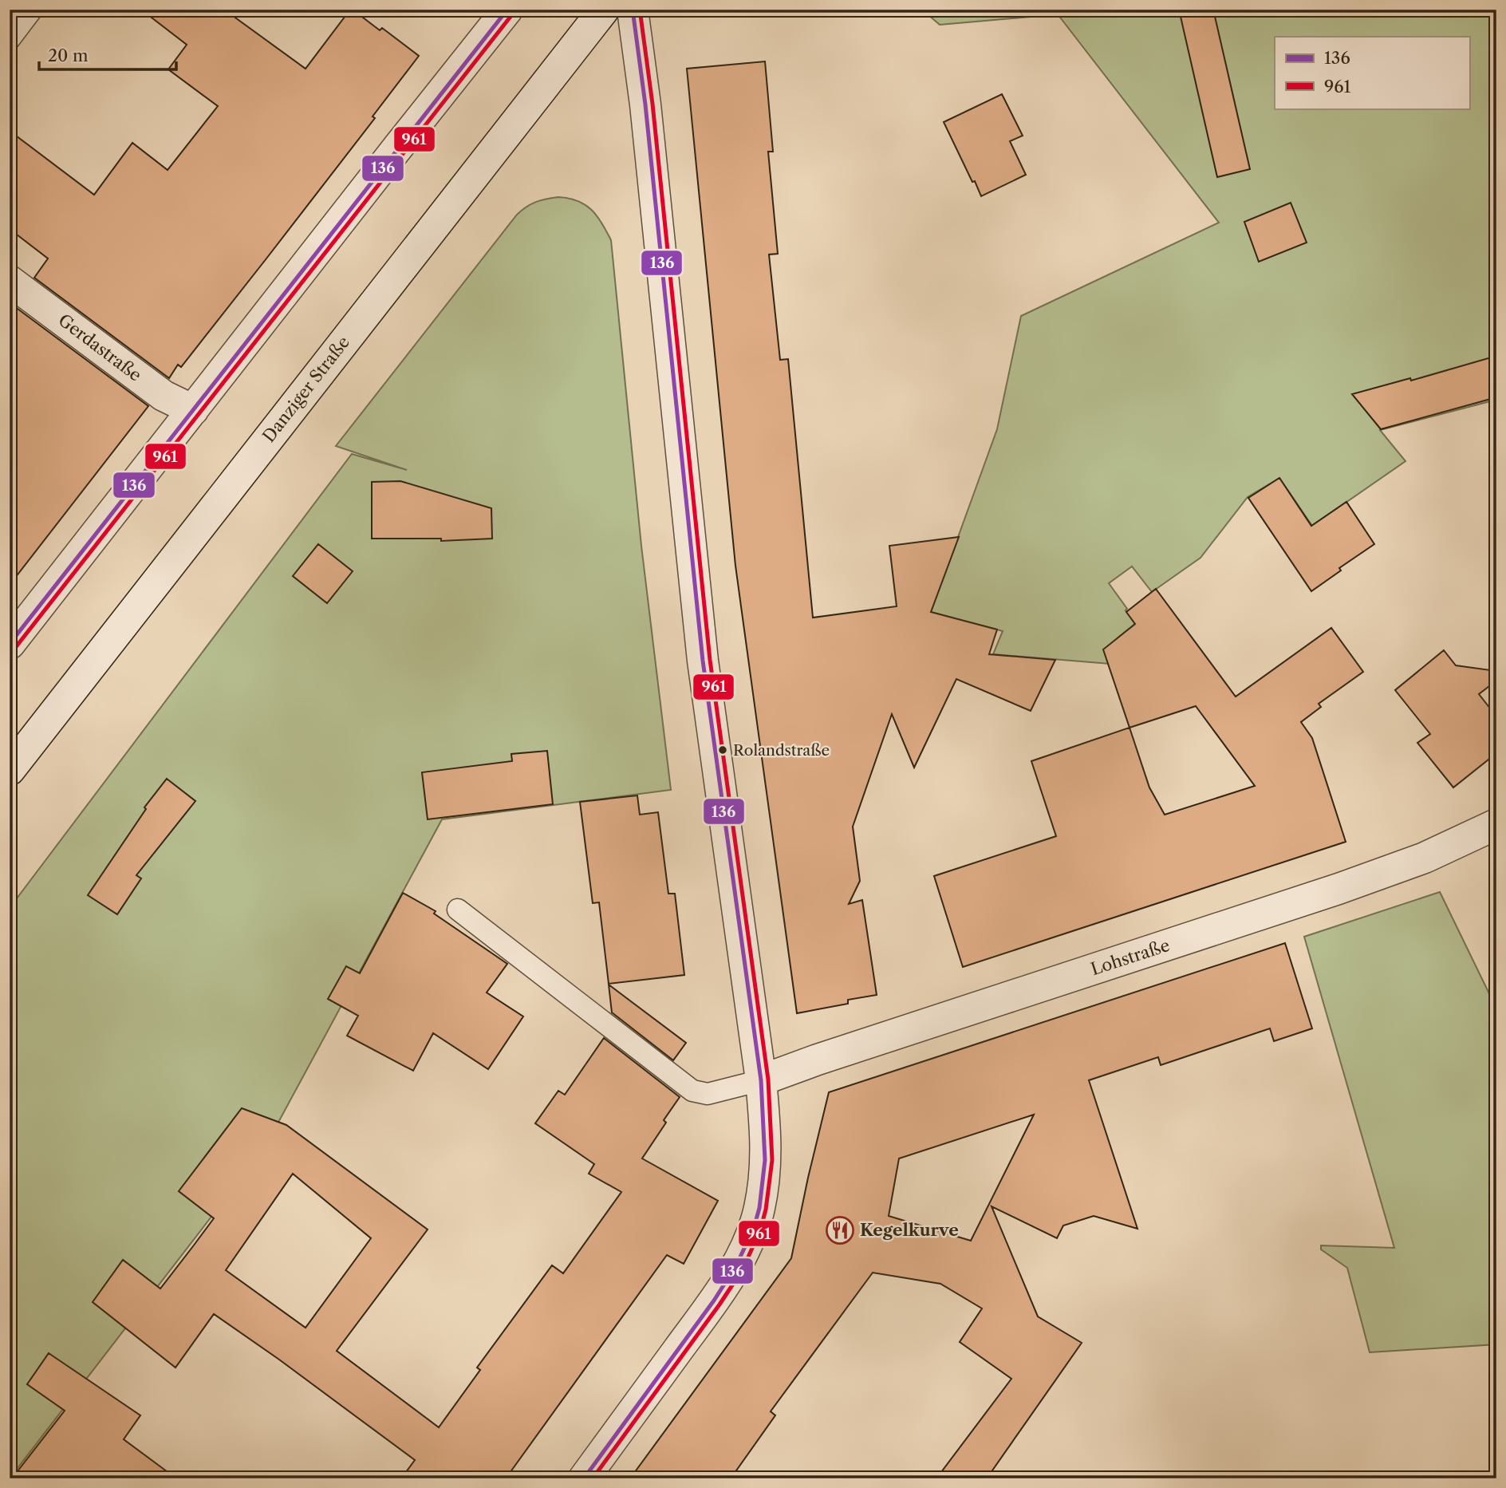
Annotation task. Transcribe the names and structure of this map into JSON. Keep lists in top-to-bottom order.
{
  "streets": {
    "street": ["Gerdastraße", "Danziger Straße", "Lohstraße"]
  },
  "places": {
    "other": ["Rolandstraße"],
    "restaurant": ["Kegelkurve"]
  },
  "lines": ["transit line 136", "transit line 961"],
  "legend": ["136", "961"],
  "scale_bar": "20 m"
}
